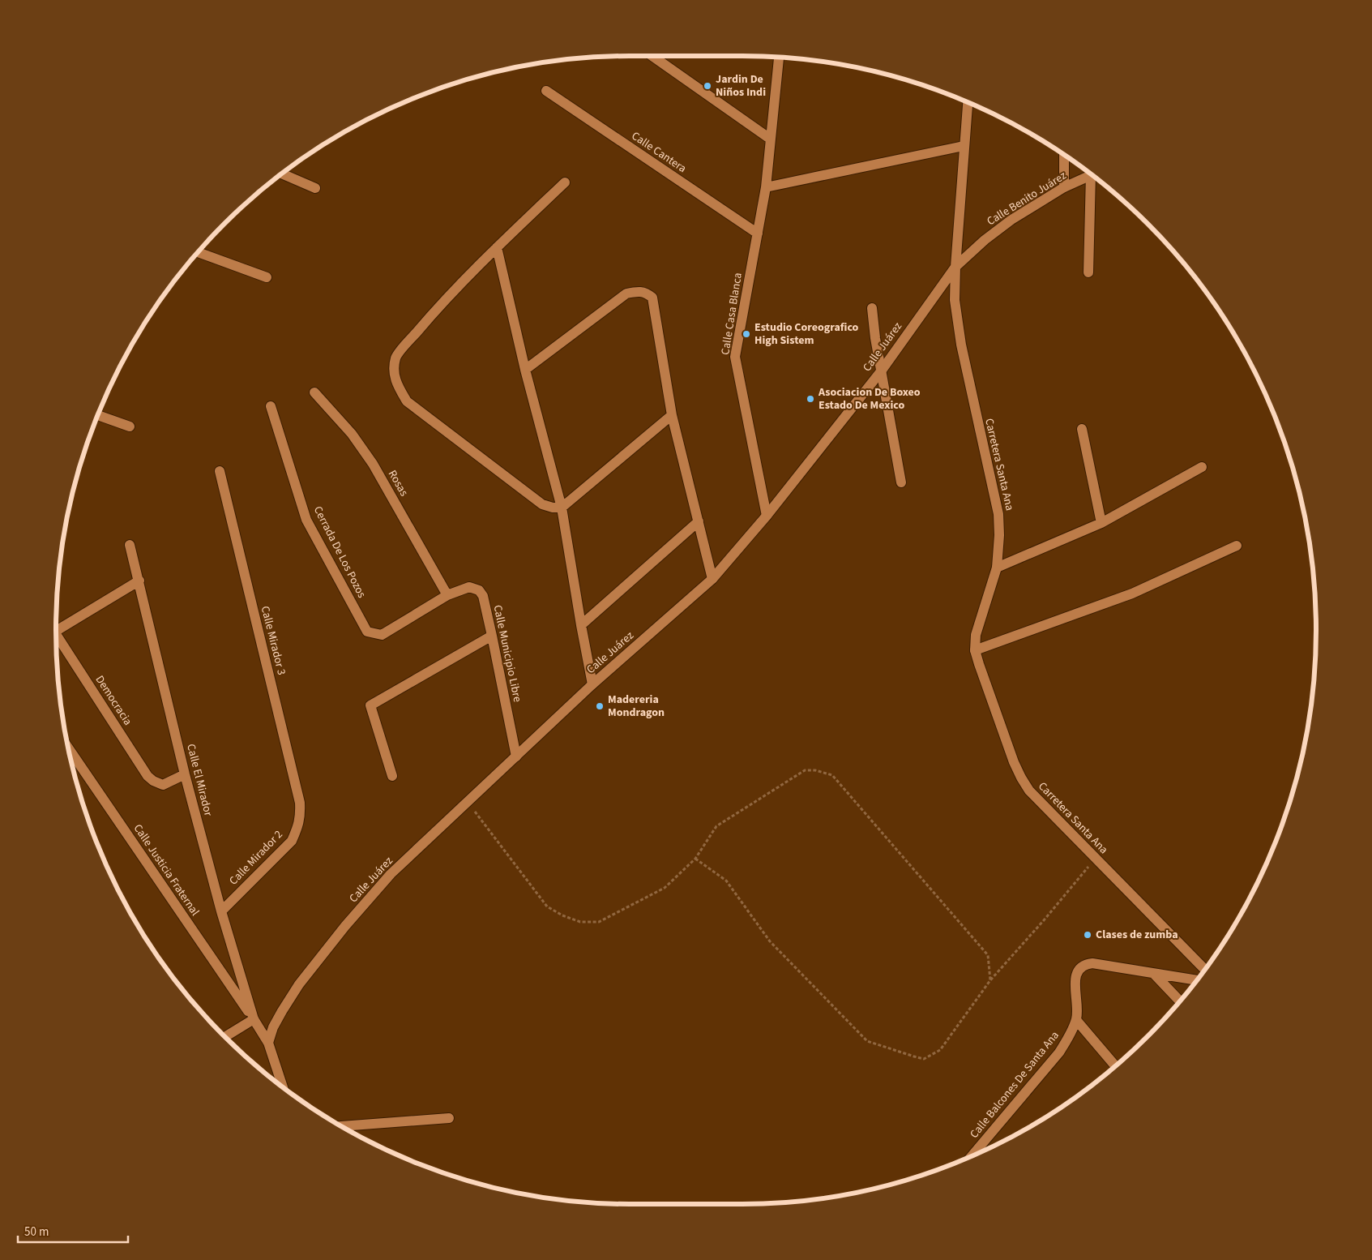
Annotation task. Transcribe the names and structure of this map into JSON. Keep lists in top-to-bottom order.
{
  "streets": {
    "street": [
      "Calle Cantera",
      "Calle Benito Juárez",
      "Calle Casa Blanca",
      "Calle Juárez",
      "Carretera Santa Ana",
      "Rosas",
      "Cerrada De Los Pozos",
      "Calle Mirador 3",
      "Calle Municipio Libre",
      "Democracia",
      "Calle El Mirador",
      "Calle Mirador 2",
      "Calle Justicia Fraternal",
      "Calle Balcones De Santa Ana"
    ]
  },
  "crossings": [
    ["Calle Cantera", "Calle Casa Blanca"],
    ["Calle Benito Juárez", "Calle Juárez"],
    ["Calle Benito Juárez", "Carretera Santa Ana"],
    ["Calle Casa Blanca", "Calle Juárez"],
    ["Calle Juárez", "Carretera Santa Ana"],
    ["Calle Juárez", "Calle Municipio Libre"],
    ["Rosas", "Cerrada De Los Pozos"],
    ["Rosas", "Calle Municipio Libre"],
    ["Cerrada De Los Pozos", "Calle Municipio Libre"],
    ["Calle Mirador 3", "Calle Mirador 2"],
    ["Democracia", "Calle El Mirador"],
    ["Calle El Mirador", "Calle Mirador 2"],
    ["Calle El Mirador", "Calle Justicia Fraternal"]
  ],
  "places": [
    "Jardin De Niños Indi",
    "Estudio Coreografico High Sistem",
    "Asociacion De Boxeo Estado De Mexico",
    "Madereria Mondragon",
    "Clases de zumba"
  ],
  "scale_bar": "50 m"
}
